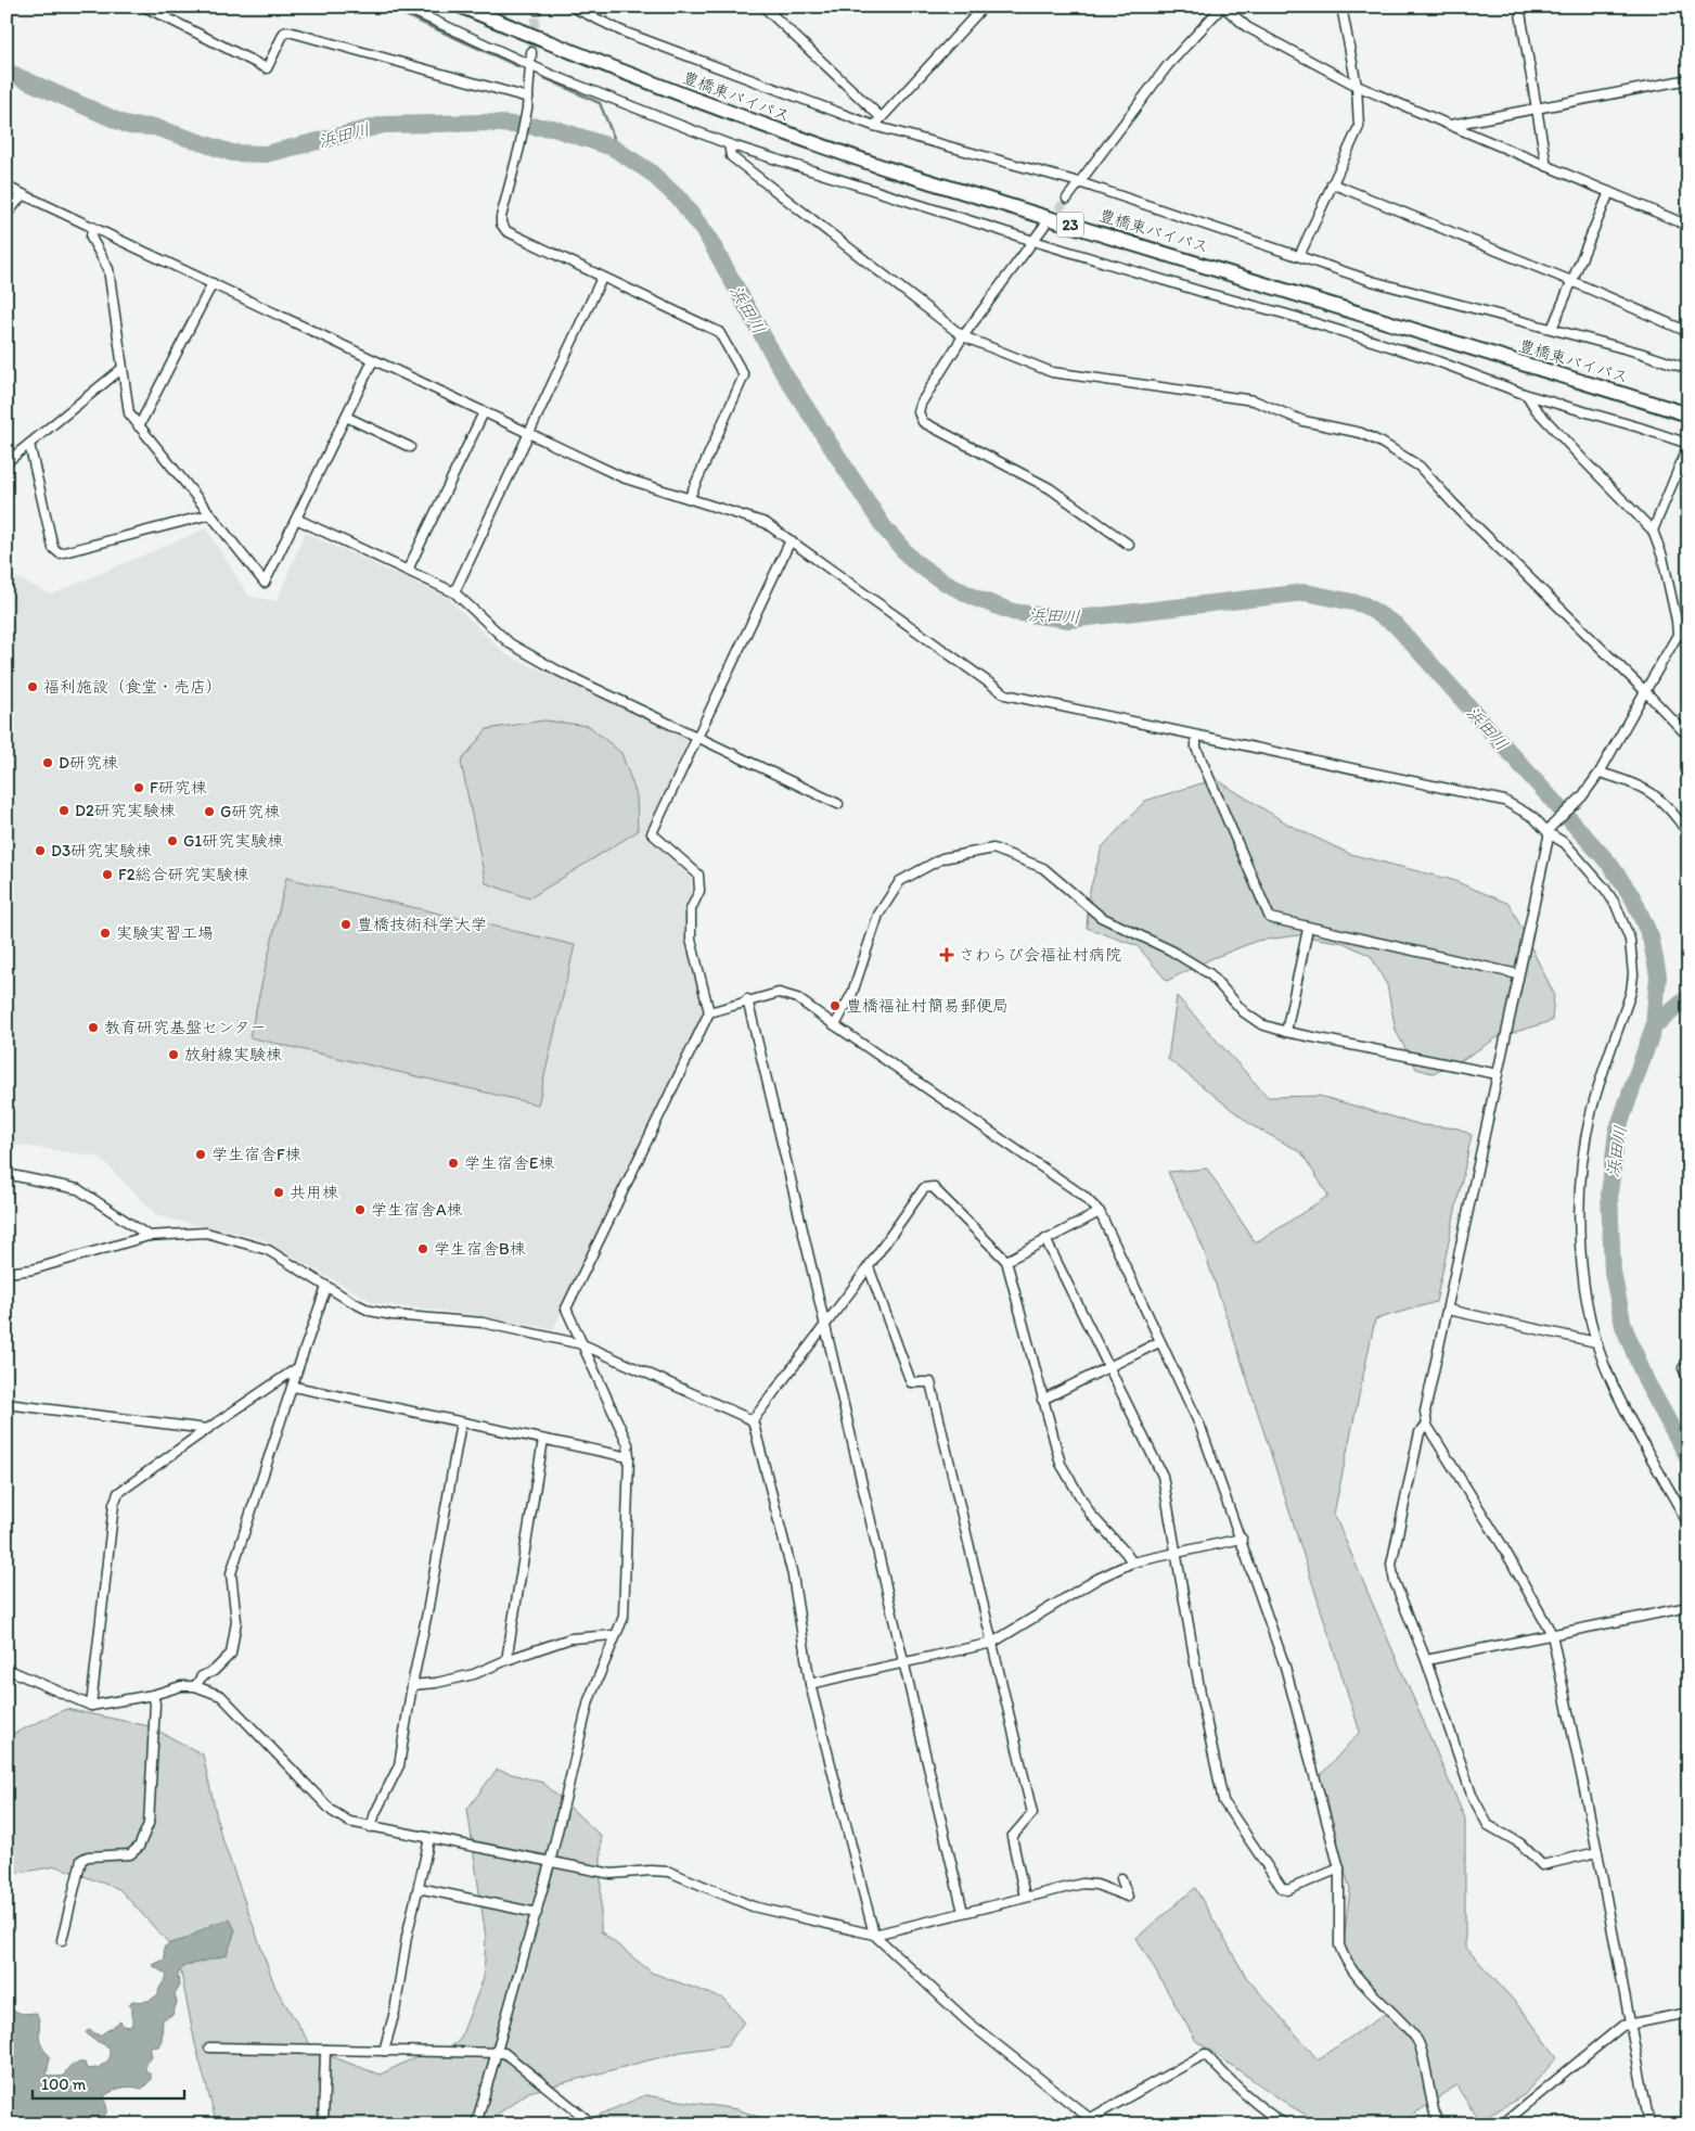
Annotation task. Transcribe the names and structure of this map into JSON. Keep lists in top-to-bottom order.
{
  "streets": {
    "highway": ["豊橋東バイパス", "23"]
  },
  "water": ["浜田川"],
  "places": {
    "other": [
      "福利施設（食堂・売店）",
      "D研究棟",
      "F研究棟",
      "D2研究実験棟",
      "G研究棟",
      "G1研究実験棟",
      "D3研究実験棟",
      "F2総合研究実験棟",
      "豊橋技術科学大学",
      "実験実習工場",
      "豊橋福祉村簡易郵便局",
      "教育研究基盤センター",
      "放射線実験棟",
      "学生宿舎F棟",
      "学生宿舎E棟",
      "共用棟",
      "学生宿舎A棟",
      "学生宿舎B棟"
    ],
    "health": ["さわらび会福祉村病院"]
  },
  "scale_bar": "100 m"
}
